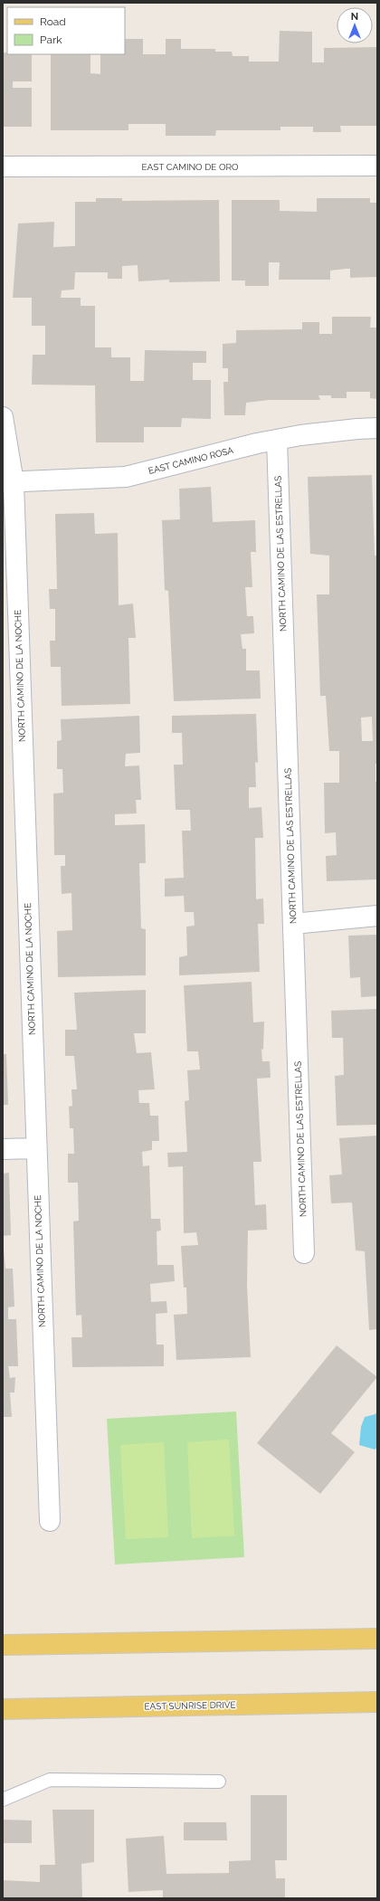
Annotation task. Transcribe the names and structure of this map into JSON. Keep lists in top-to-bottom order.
{
  "streets": {
    "main road": ["EAST SUNRISE DRIVE"],
    "street": [
      "EAST CAMINO DE ORO",
      "EAST CAMINO ROSA",
      "NORTH CAMINO DE LAS ESTRELLAS",
      "NORTH CAMINO DE LA NOCHE"
    ]
  },
  "crossings": [
    ["EAST CAMINO ROSA", "NORTH CAMINO DE LAS ESTRELLAS"],
    ["EAST CAMINO ROSA", "NORTH CAMINO DE LA NOCHE"]
  ],
  "legend": ["Road", "Park"],
  "north": "top"
}
